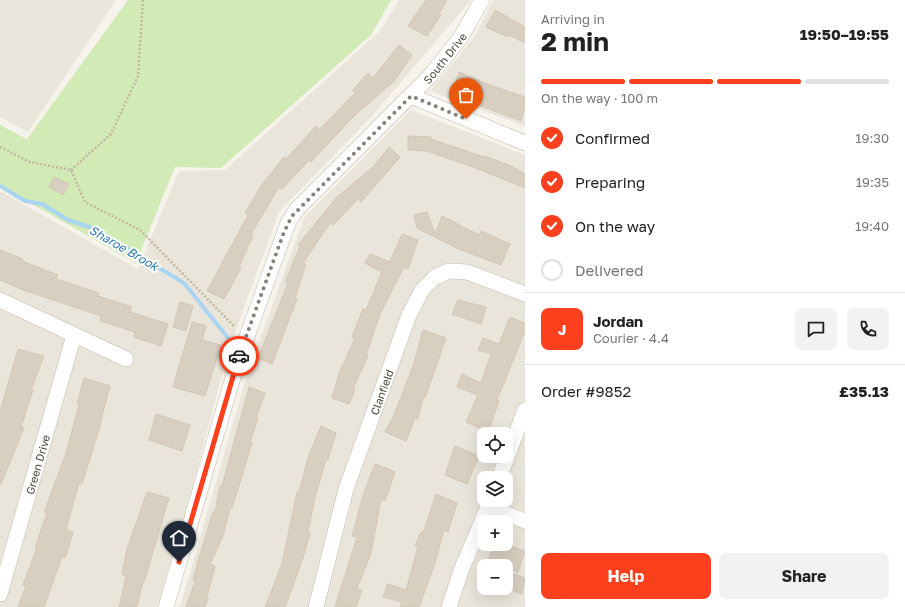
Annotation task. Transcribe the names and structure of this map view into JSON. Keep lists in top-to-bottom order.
{
  "streets": {
    "street": ["South Drive", "Clanfield", "Green Drive"]
  },
  "water": ["Sharoe Brook"],
  "page": {
    "heading": ["2 min", "Arriving in", "19:50–19:55"],
    "panel": [
      "Jordan",
      "Courier · 4.4",
      "Order #9852",
      "£35.13"
    ],
    "bar": "On the way · 100 m",
    "list": [
      ["Confirmed", "19:30"],
      ["Preparing", "19:35"],
      ["On the way", "19:40"],
      "Delivered"
    ],
    "round": "J",
    "map_buttons": ["+", "−"],
    "buttons": ["Help", "Share"]
  }
}
